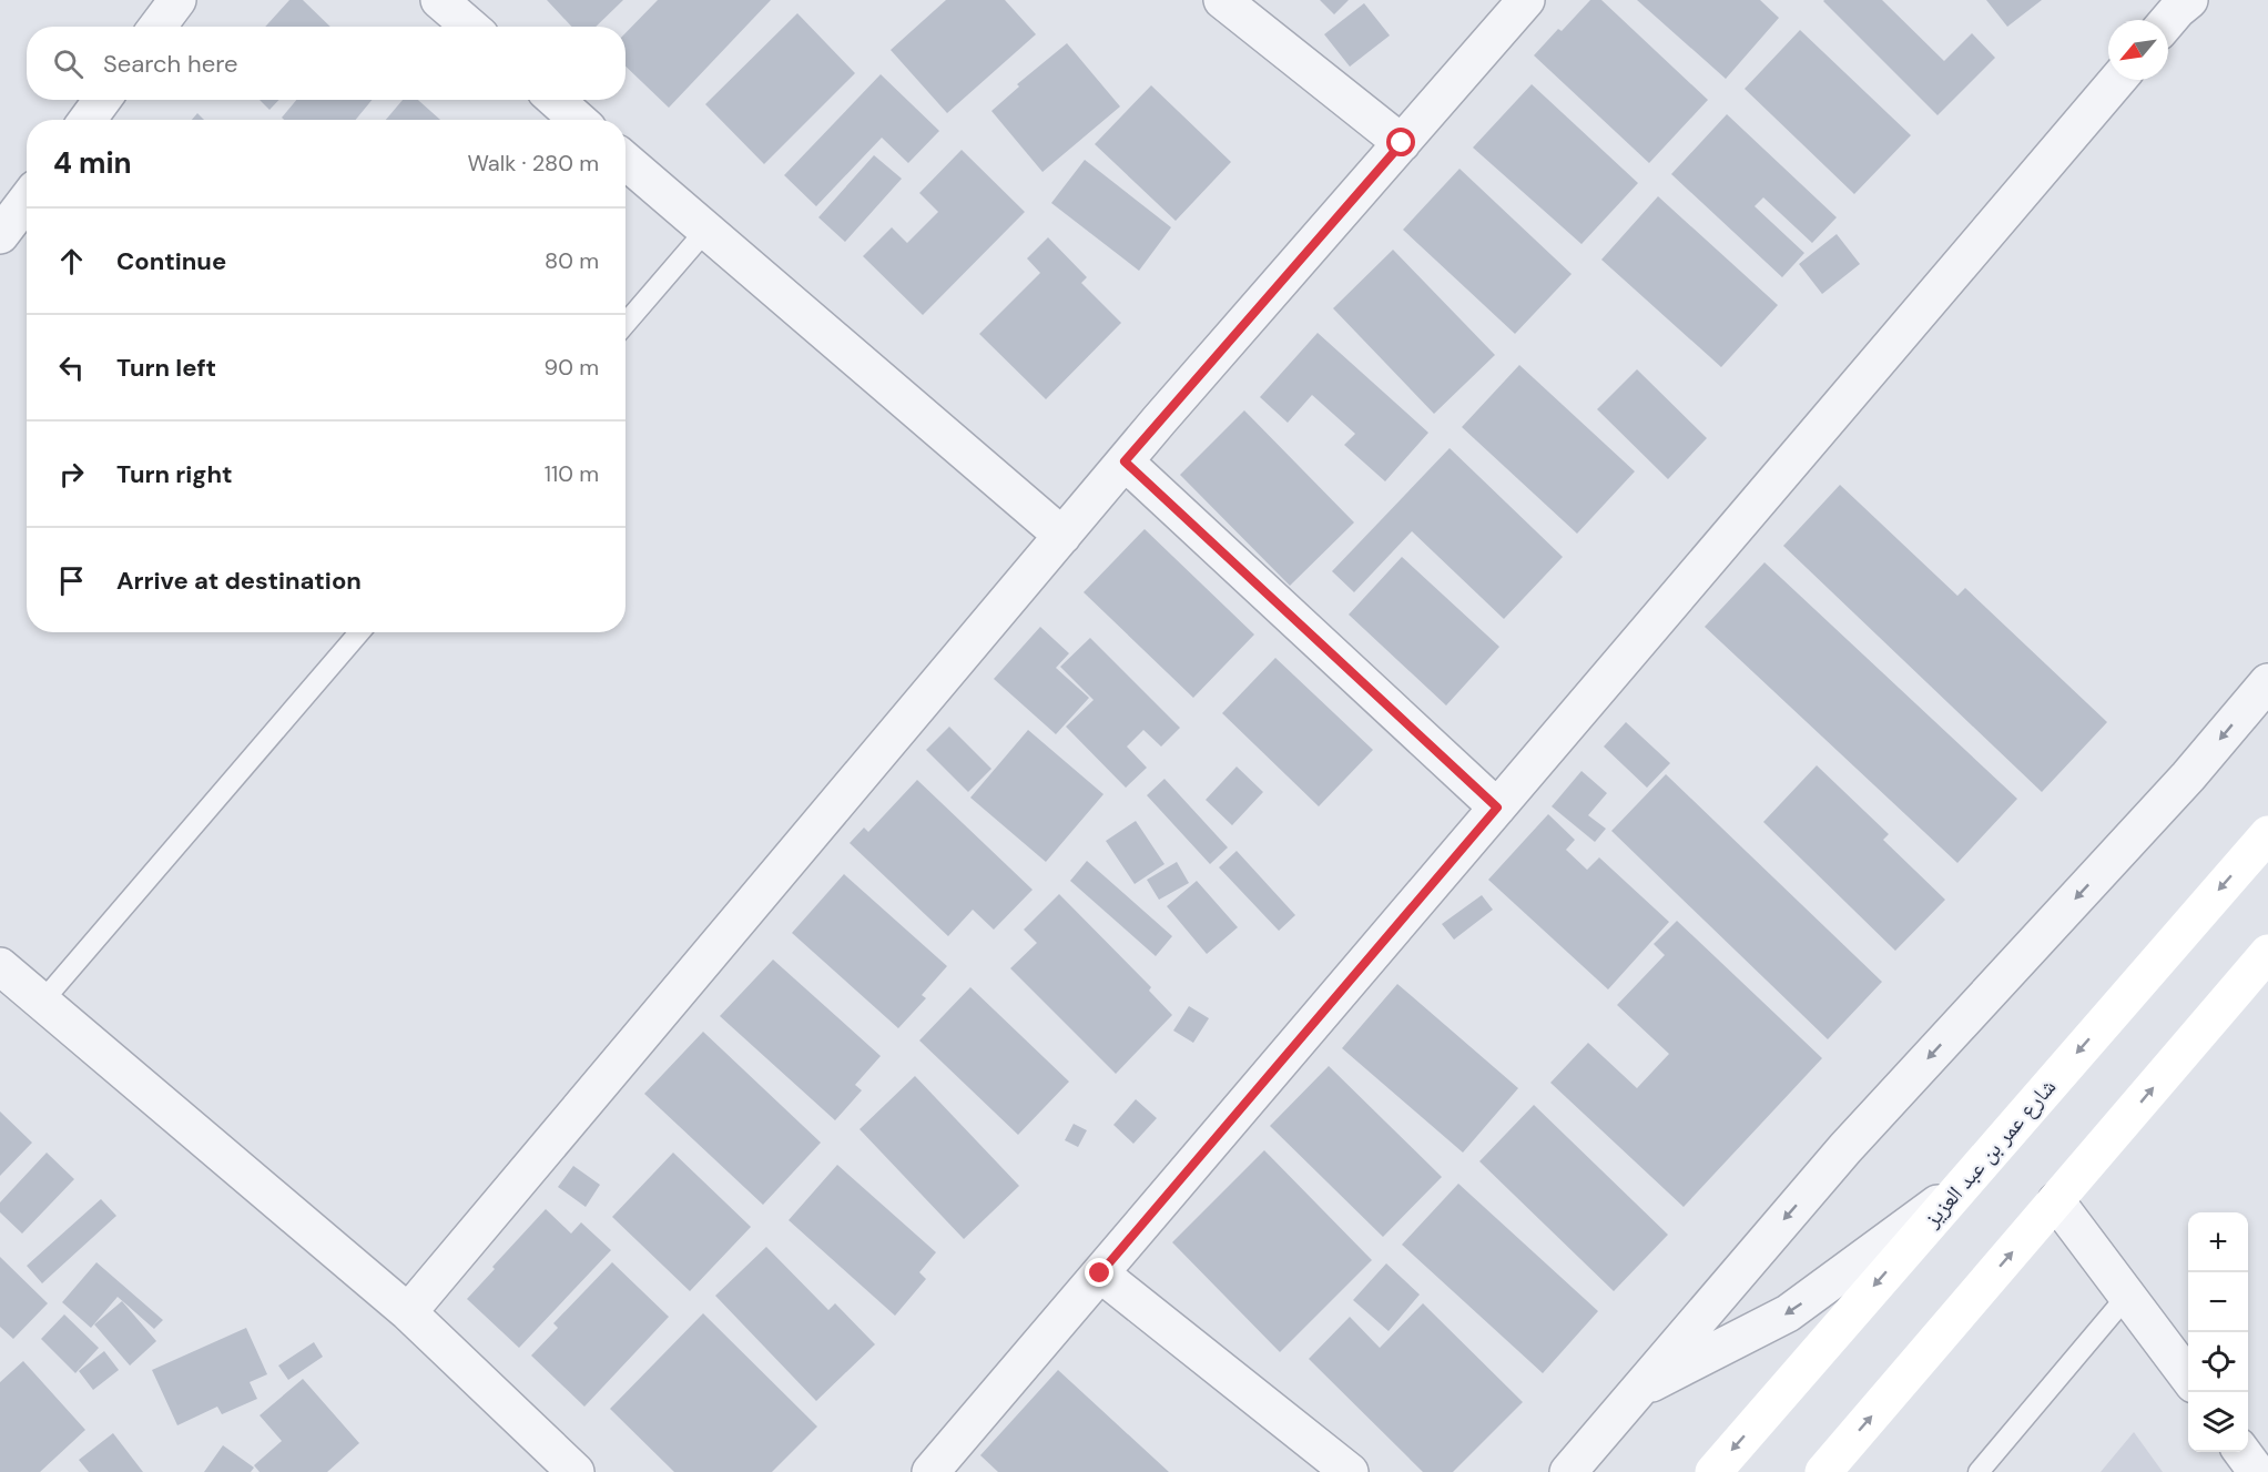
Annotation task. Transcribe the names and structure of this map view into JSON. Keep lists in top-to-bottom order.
{
  "streets": {
    "main road": ["شارع عمر بن عبد العزيز"]
  },
  "north": "bottom left",
  "page": {
    "search": "Search here",
    "heading": ["4 min", "Walk · 280 m"],
    "list": [
      ["Continue", "80 m"],
      ["Turn left", "90 m"],
      ["Turn right", "110 m"],
      "Arrive at destination"
    ],
    "map_buttons": ["+", "−"]
  }
}
